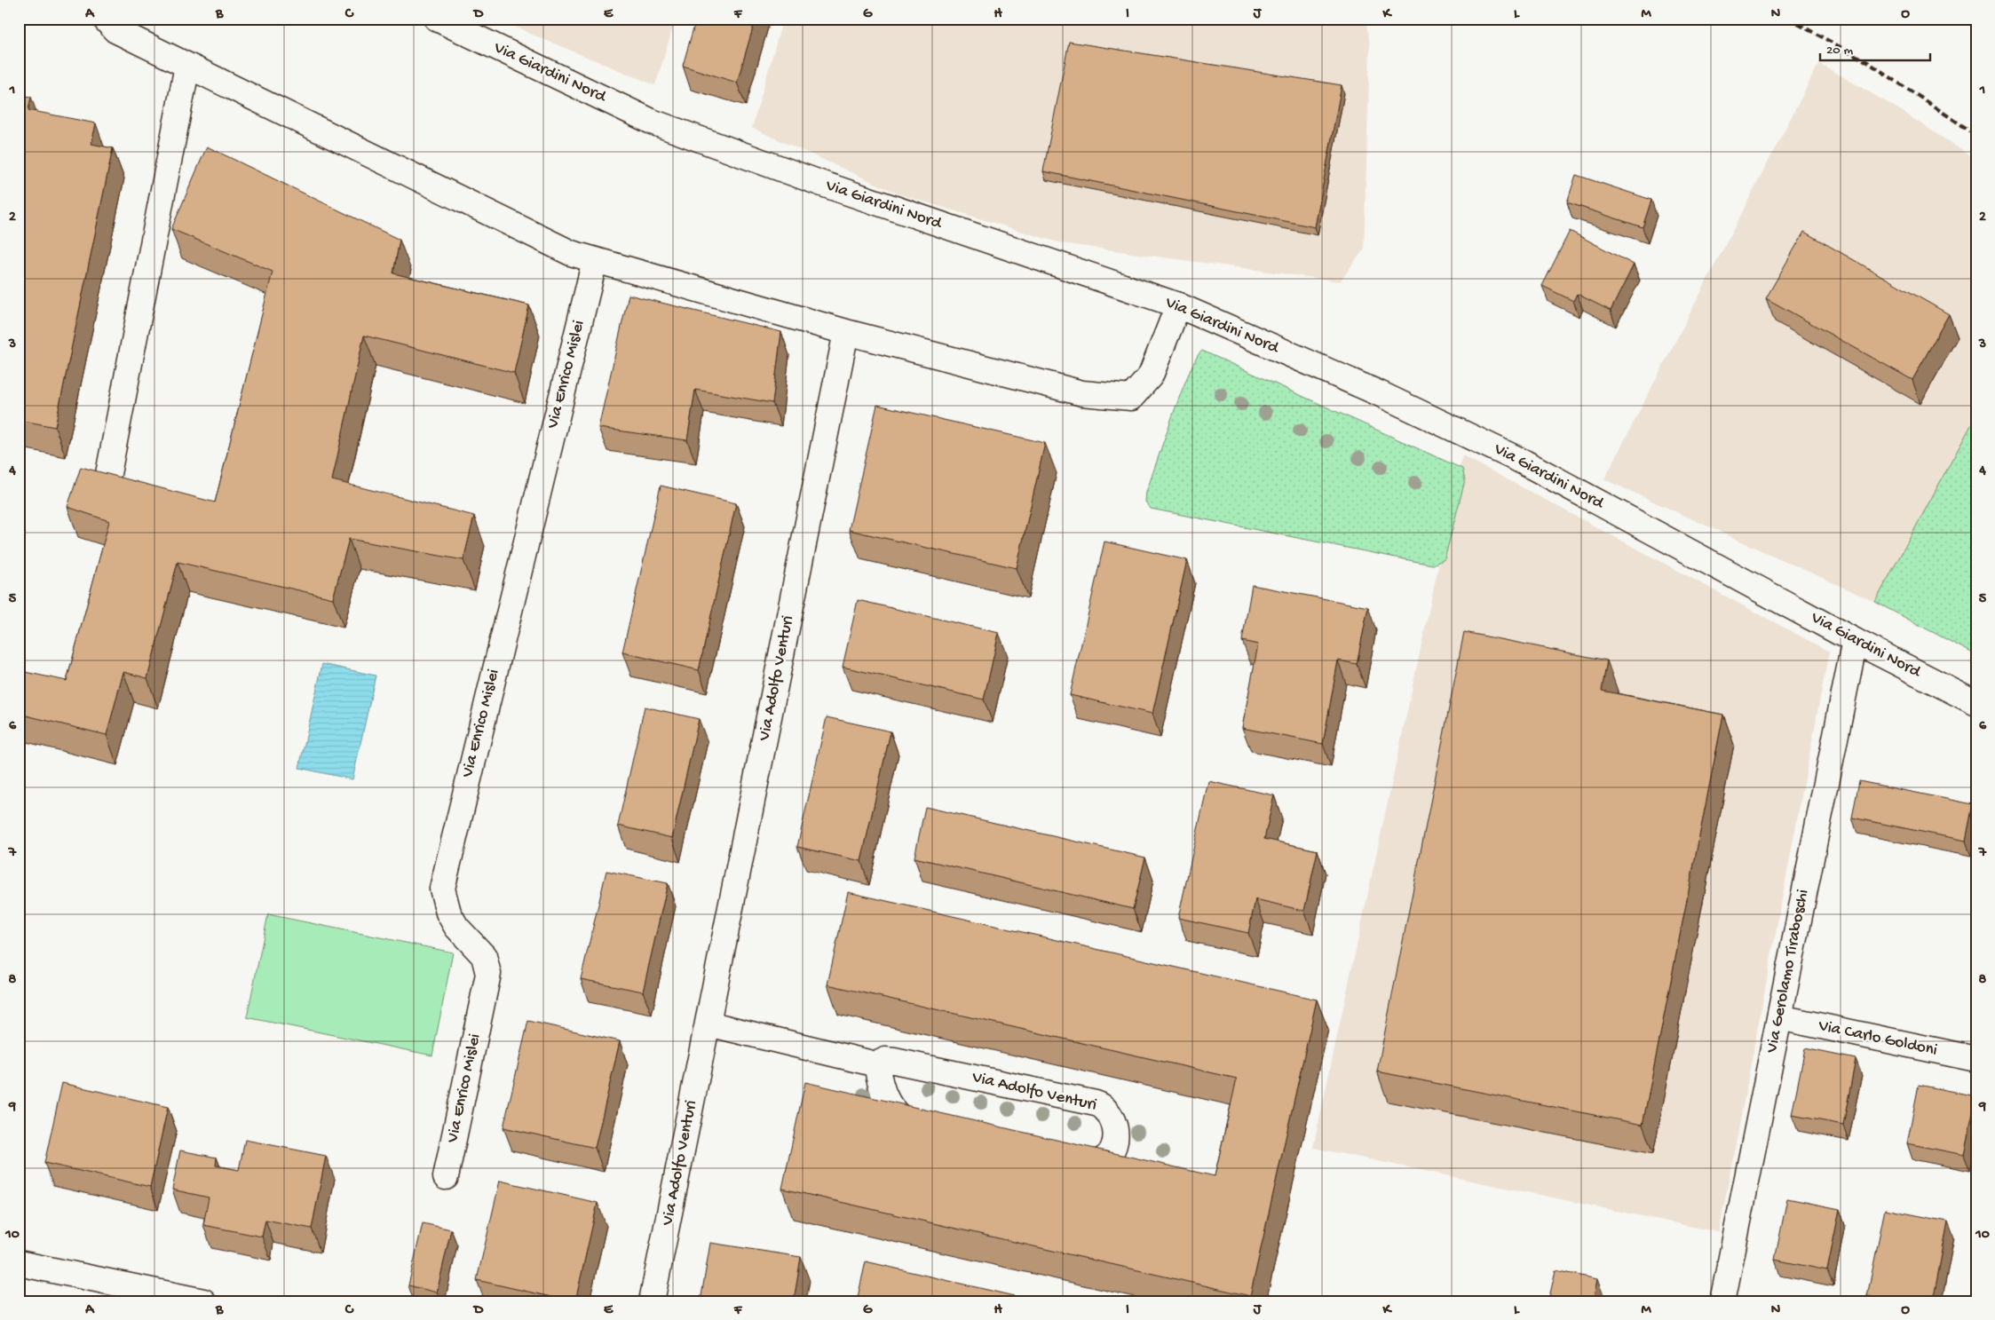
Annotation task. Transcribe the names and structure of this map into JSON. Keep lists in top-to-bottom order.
{
  "streets": {
    "street": [
      "Via Giardini Nord",
      "Via Enrico Mislei",
      "Via Adolfo Venturi",
      "Via Gerolamo Tiraboschi",
      "Via Carlo Goldoni"
    ]
  },
  "crossings": [
    ["Via Giardini Nord", "Via Gerolamo Tiraboschi"],
    ["Via Gerolamo Tiraboschi", "Via Carlo Goldoni"]
  ],
  "scale_bar": "20 m",
  "grid": {
    "columns": [
      "A",
      "B",
      "C",
      "D",
      "E",
      "F",
      "G",
      "H",
      "I",
      "J",
      "K",
      "L",
      "M",
      "N",
      "O"
    ],
    "rows": [
      "1",
      "2",
      "3",
      "4",
      "5",
      "6",
      "7",
      "8",
      "9",
      "10"
    ]
  }
}
